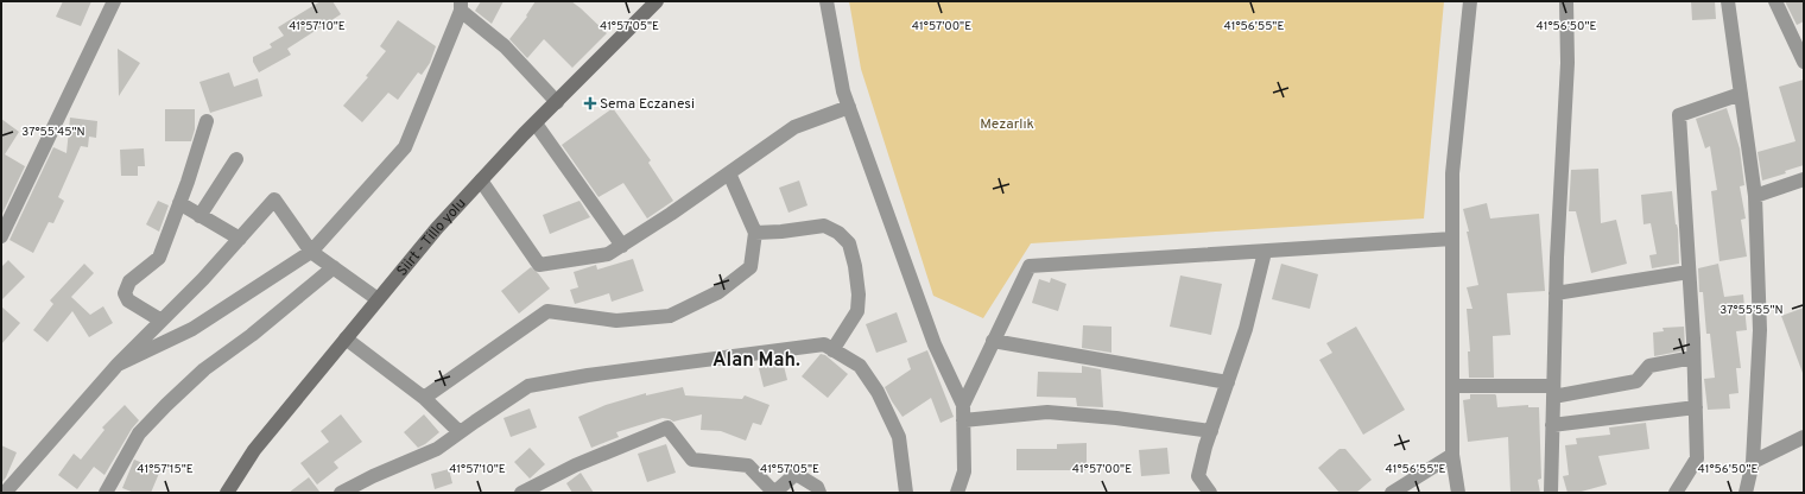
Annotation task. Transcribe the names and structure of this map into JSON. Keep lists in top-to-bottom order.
{
  "streets": {
    "main road": ["Siirt - Tillo yolu"]
  },
  "districts": ["Alan Mah."],
  "parks": ["Mezarlık"],
  "places": {
    "health": ["Sema Eczanesi"]
  },
  "coordinates": [
    "41°57'10\"E",
    "41°57'05\"E",
    "41°57'00\"E",
    "41°56'55\"E",
    "41°56'50\"E",
    "37°55'45\"N",
    "37°55'55\"N",
    "41°57'15\"E"
  ]
}
